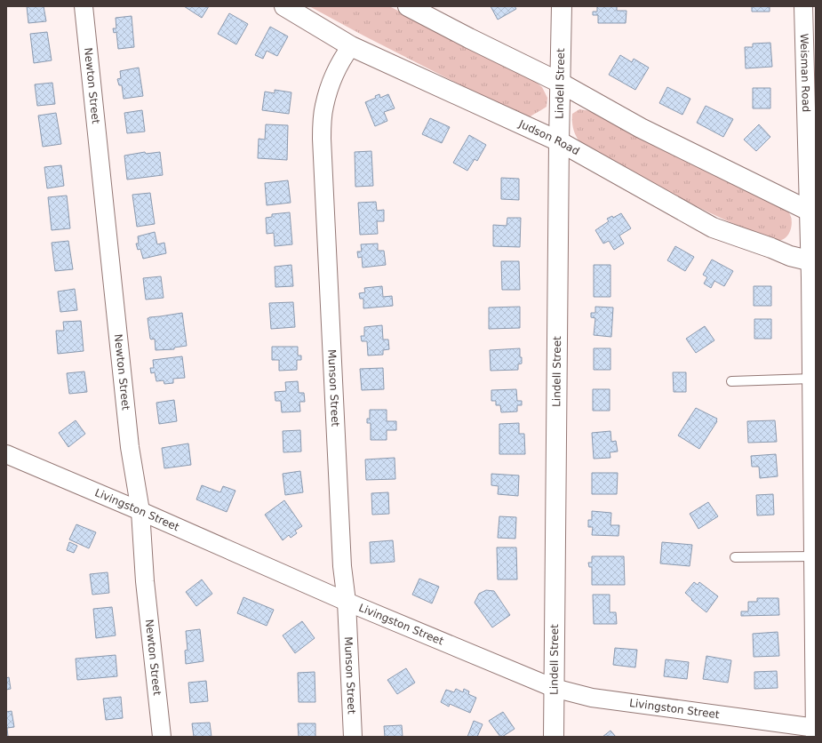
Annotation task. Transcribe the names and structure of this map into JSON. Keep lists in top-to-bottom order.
{
  "streets": {
    "street": [
      "Weisman Road",
      "Lindell Street",
      "Newton Street",
      "Judson Road",
      "Munson Street",
      "Livingston Street"
    ]
  },
  "crossings": [
    ["Weisman Road", "Judson Road"],
    ["Weisman Road", "Livingston Street"],
    ["Lindell Street", "Judson Road"],
    ["Lindell Street", "Livingston Street"],
    ["Newton Street", "Livingston Street"],
    ["Judson Road", "Munson Street"],
    ["Munson Street", "Livingston Street"]
  ]
}
